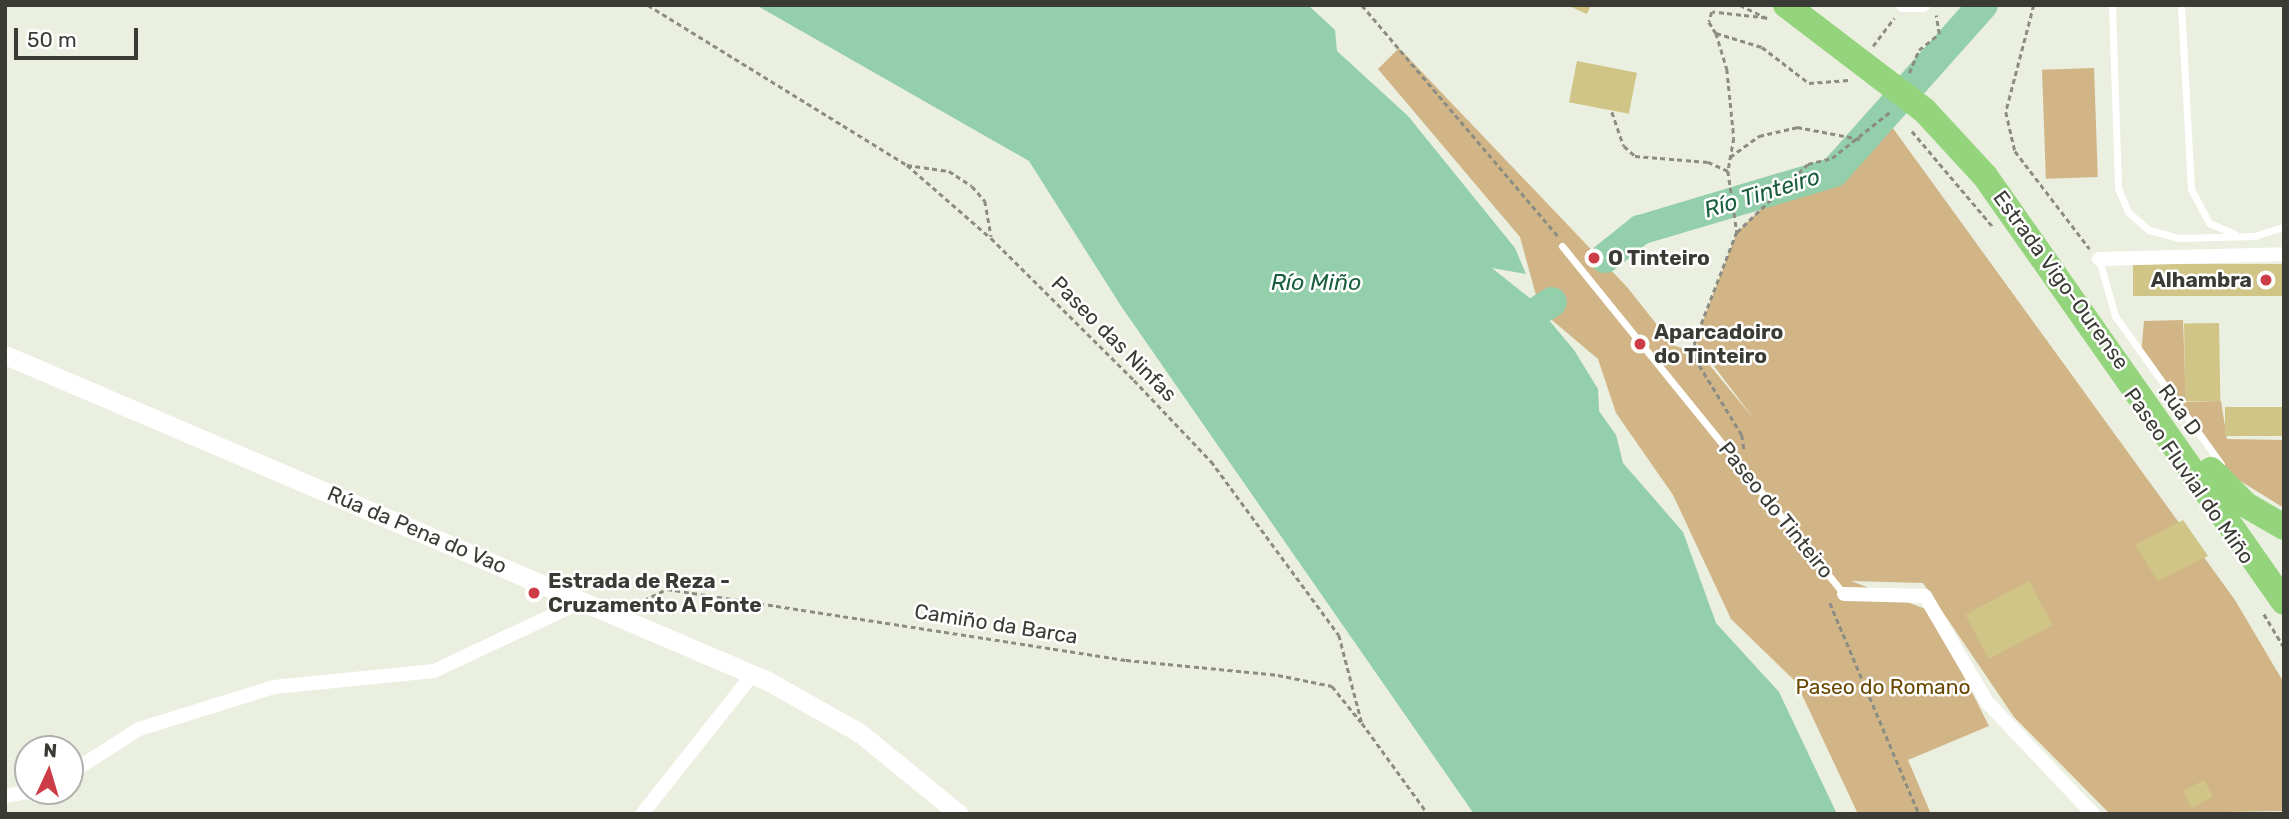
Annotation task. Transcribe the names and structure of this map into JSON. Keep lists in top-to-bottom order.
{
  "streets": {
    "highway": ["Estrada Vigo-Ourense"],
    "main road": ["Rúa da Pena do Vao"],
    "street": ["Paseo do Tinteiro"],
    "lane": ["Rúa D"],
    "path": ["Paseo das Ninfas", "Camiño da Barca"]
  },
  "crossings": [
    ["Estrada Vigo-Ourense", "Rúa D"],
    ["Paseo das Ninfas", "Camiño da Barca"],
    ["Rúa da Pena do Vao", "Camiño da Barca"]
  ],
  "water": ["Río Tinteiro", "Río Miño"],
  "parks": ["Paseo do Romano"],
  "places": [
    "O Tinteiro",
    "Alhambra",
    "Aparcadoiro do Tinteiro",
    "Estrada de Reza - Cruzamento A Fonte"
  ],
  "scale_bar": "50 m",
  "north": "top"
}
